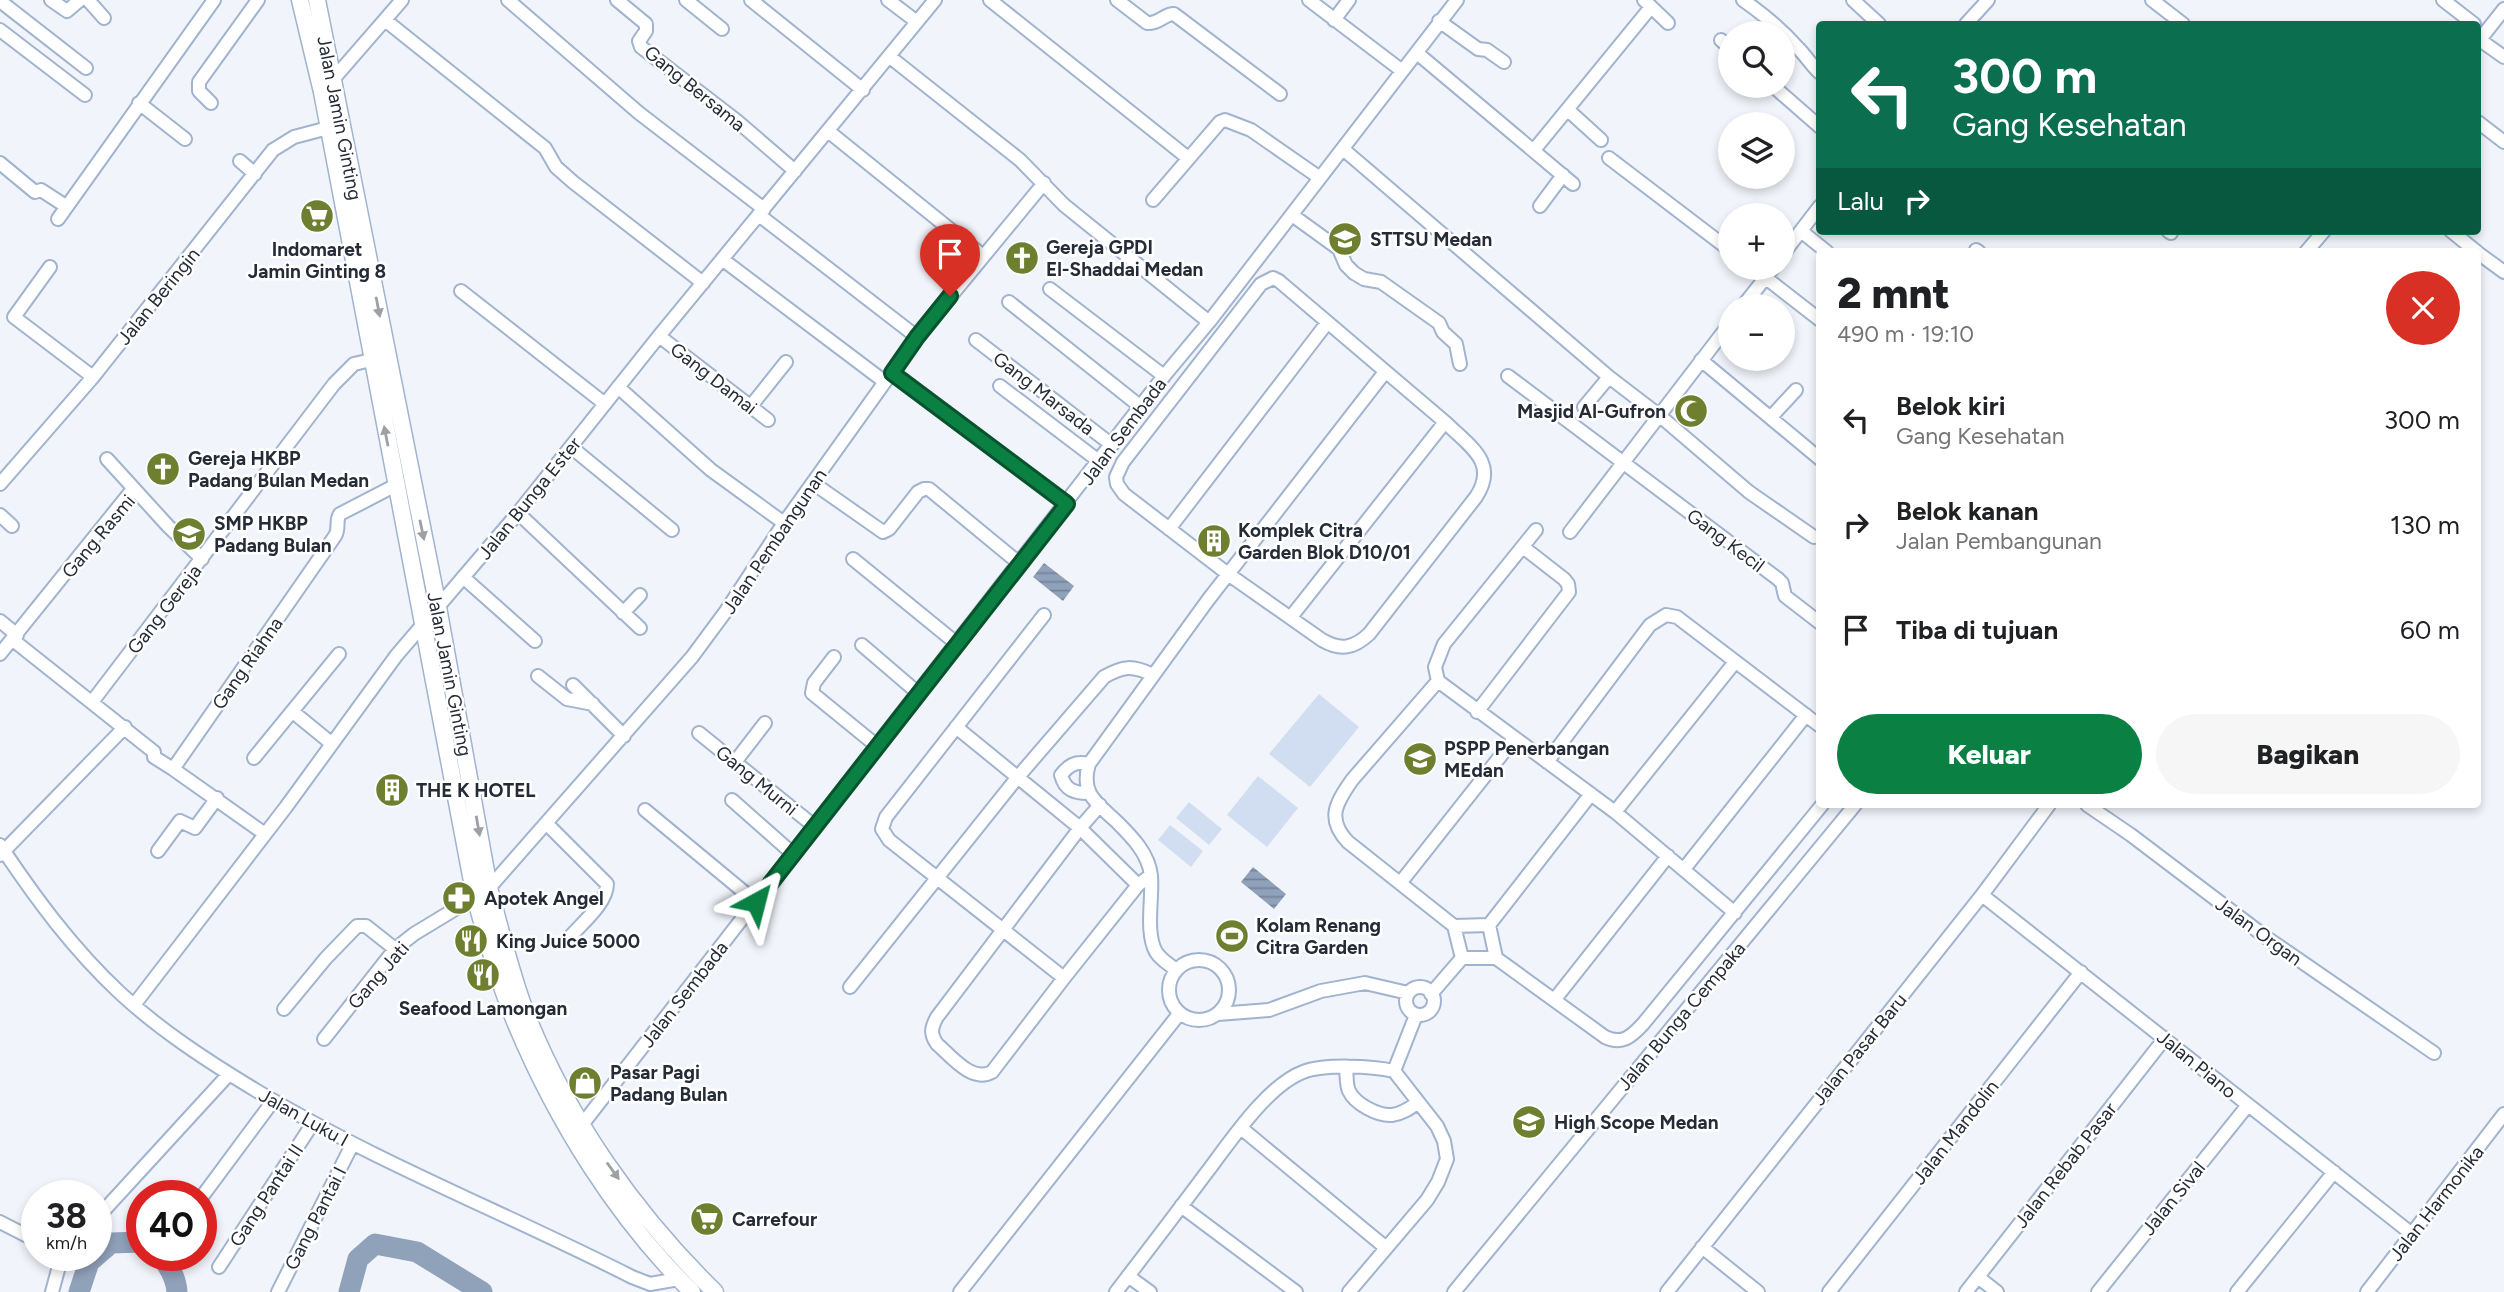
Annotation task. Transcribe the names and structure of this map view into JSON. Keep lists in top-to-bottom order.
{
  "streets": {
    "main road": ["Jalan Jamin Ginting"],
    "street": [
      "Gang Bersama",
      "Jalan Beringin",
      "Gang Damai",
      "Gang Marsada",
      "Jalan Sembada",
      "Jalan Bunga Ester",
      "Gang Rasmi",
      "Gang Kecil",
      "Jalan Pembangunan",
      "Gang Gereja",
      "Gang Riahna",
      "Gang Murni",
      "Jalan Organ",
      "Gang Jati",
      "Jalan Bunga Cempaka",
      "Jalan Pasar Baru",
      "Jalan Piano",
      "Jalan Luku I",
      "Jalan Mandolin",
      "Jalan Rebab Pasar",
      "Gang Pantai II",
      "Jalan Sival",
      "Jalan Harmonika",
      "Gang Pantai I"
    ]
  },
  "crossings": [
    ["Gang Bersama", "Jalan Bunga Ester"],
    ["Jalan Jamin Ginting", "Jalan Beringin"],
    ["Jalan Jamin Ginting", "Jalan Sembada"],
    ["Jalan Jamin Ginting", "Jalan Bunga Ester"],
    ["Jalan Jamin Ginting", "Jalan Pembangunan"],
    ["Jalan Jamin Ginting", "Gang Gereja"],
    ["Jalan Jamin Ginting", "Gang Riahna"],
    ["Jalan Jamin Ginting", "Gang Jati"],
    ["Jalan Jamin Ginting", "Jalan Luku I"],
    ["Gang Damai", "Jalan Bunga Ester"],
    ["Gang Marsada", "Jalan Sembada"],
    ["Jalan Sembada", "Gang Murni"],
    ["Jalan Bunga Ester", "Jalan Luku I"],
    ["Gang Rasmi", "Gang Gereja"],
    ["Jalan Pasar Baru", "Jalan Piano"],
    ["Jalan Piano", "Jalan Mandolin"],
    ["Jalan Piano", "Jalan Rebab Pasar"],
    ["Jalan Piano", "Jalan Sival"],
    ["Jalan Piano", "Jalan Harmonika"],
    ["Jalan Luku I", "Gang Pantai II"],
    ["Jalan Luku I", "Gang Pantai I"]
  ],
  "places": {
    "supermarket": ["Indomaret Jamin Ginting 8", "Carrefour"],
    "school or university": [
      "STTSU Medan",
      "SMP HKBP Padang Bulan",
      "PSPP Penerbangan MEdan",
      "High Scope Medan"
    ],
    "church": ["Gereja GPDI El-Shaddai Medan", "Gereja HKBP Padang Bulan Medan"],
    "mosque": ["Masjid Al-Gufron"],
    "building": ["Komplek Citra Garden Blok D10/01", "THE K HOTEL"],
    "pharmacy": ["Apotek Angel"],
    "sports": ["Kolam Renang Citra Garden"],
    "restaurant": ["King Juice 5000", "Seafood Lamongan"],
    "shop": ["Pasar Pagi Padang Bulan"]
  },
  "page": {
    "map_buttons": ["+", "−"],
    "turn": ["300 m", "Gang Kesehatan"],
    "then": "Lalu",
    "heading": ["2 mnt", "490 m · 19:10"],
    "list": [
      {
        "name": "Belok kiri",
        "note": "Gang Kesehatan",
        "value": "300 m"
      },
      {
        "name": "Belok kanan",
        "note": "Jalan Pembangunan",
        "value": "130 m"
      },
      {
        "name": "Tiba di tujuan",
        "value": "60 m"
      }
    ],
    "buttons": ["Keluar", "Bagikan"],
    "speed": "38 km/h",
    "limit": "40"
  }
}
